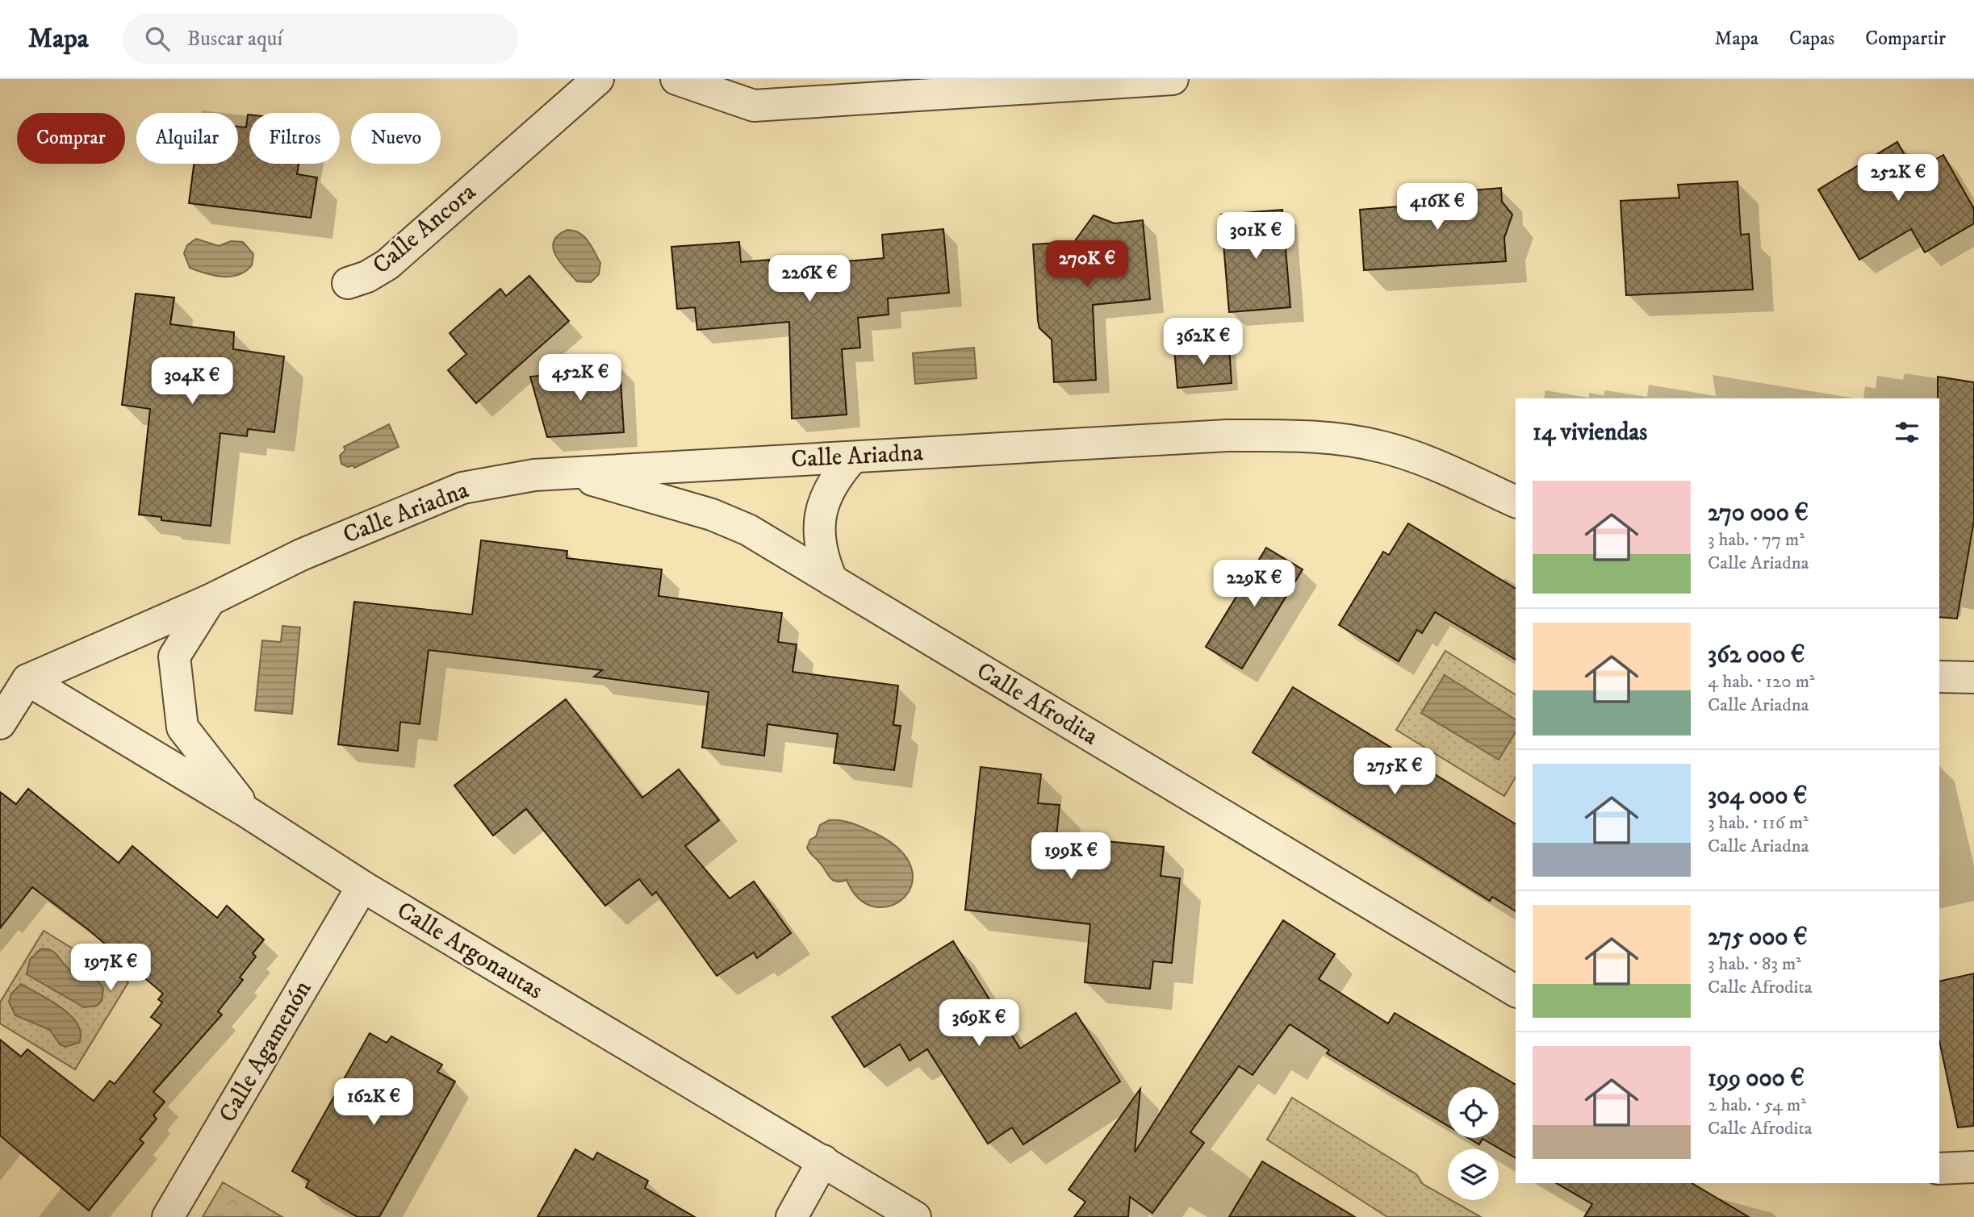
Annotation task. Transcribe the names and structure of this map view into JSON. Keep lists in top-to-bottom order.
{
  "streets": {
    "street": [
      "Calle Ancora",
      "Calle Ariadna",
      "Calle Afrodita",
      "Calle Argonautas",
      "Calle Agamenón"
    ]
  },
  "crossings": [
    ["Calle Ariadna", "Calle Afrodita"],
    ["Calle Ariadna", "Calle Argonautas"],
    ["Calle Argonautas", "Calle Agamenón"]
  ],
  "page": {
    "header": "Mapa",
    "search": "Buscar aquí",
    "nav": ["Mapa", "Capas", "Compartir"],
    "chip": [
      "Comprar",
      "Alquilar",
      "Filtros",
      "Nuevo"
    ],
    "price": [
      "252K €",
      "416K €",
      "301K €",
      "270K €",
      "226K €",
      "362K €",
      "452K €",
      "304K €",
      "229K €",
      "275K €",
      "199K €",
      "197K €",
      "369K €",
      "162K €"
    ],
    "heading": "14 viviendas",
    "list": [
      {
        "name": "270 000 €",
        "note": "3 hab. · 77 m² · Calle Ariadna"
      },
      {
        "name": "362 000 €",
        "note": "4 hab. · 120 m² · Calle Ariadna"
      },
      {
        "name": "304 000 €",
        "note": "3 hab. · 116 m² · Calle Ariadna"
      },
      {
        "name": "275 000 €",
        "note": "3 hab. · 83 m² · Calle Afrodita"
      },
      {
        "name": "199 000 €",
        "note": "2 hab. · 54 m² · Calle Afrodita"
      }
    ]
  }
}
